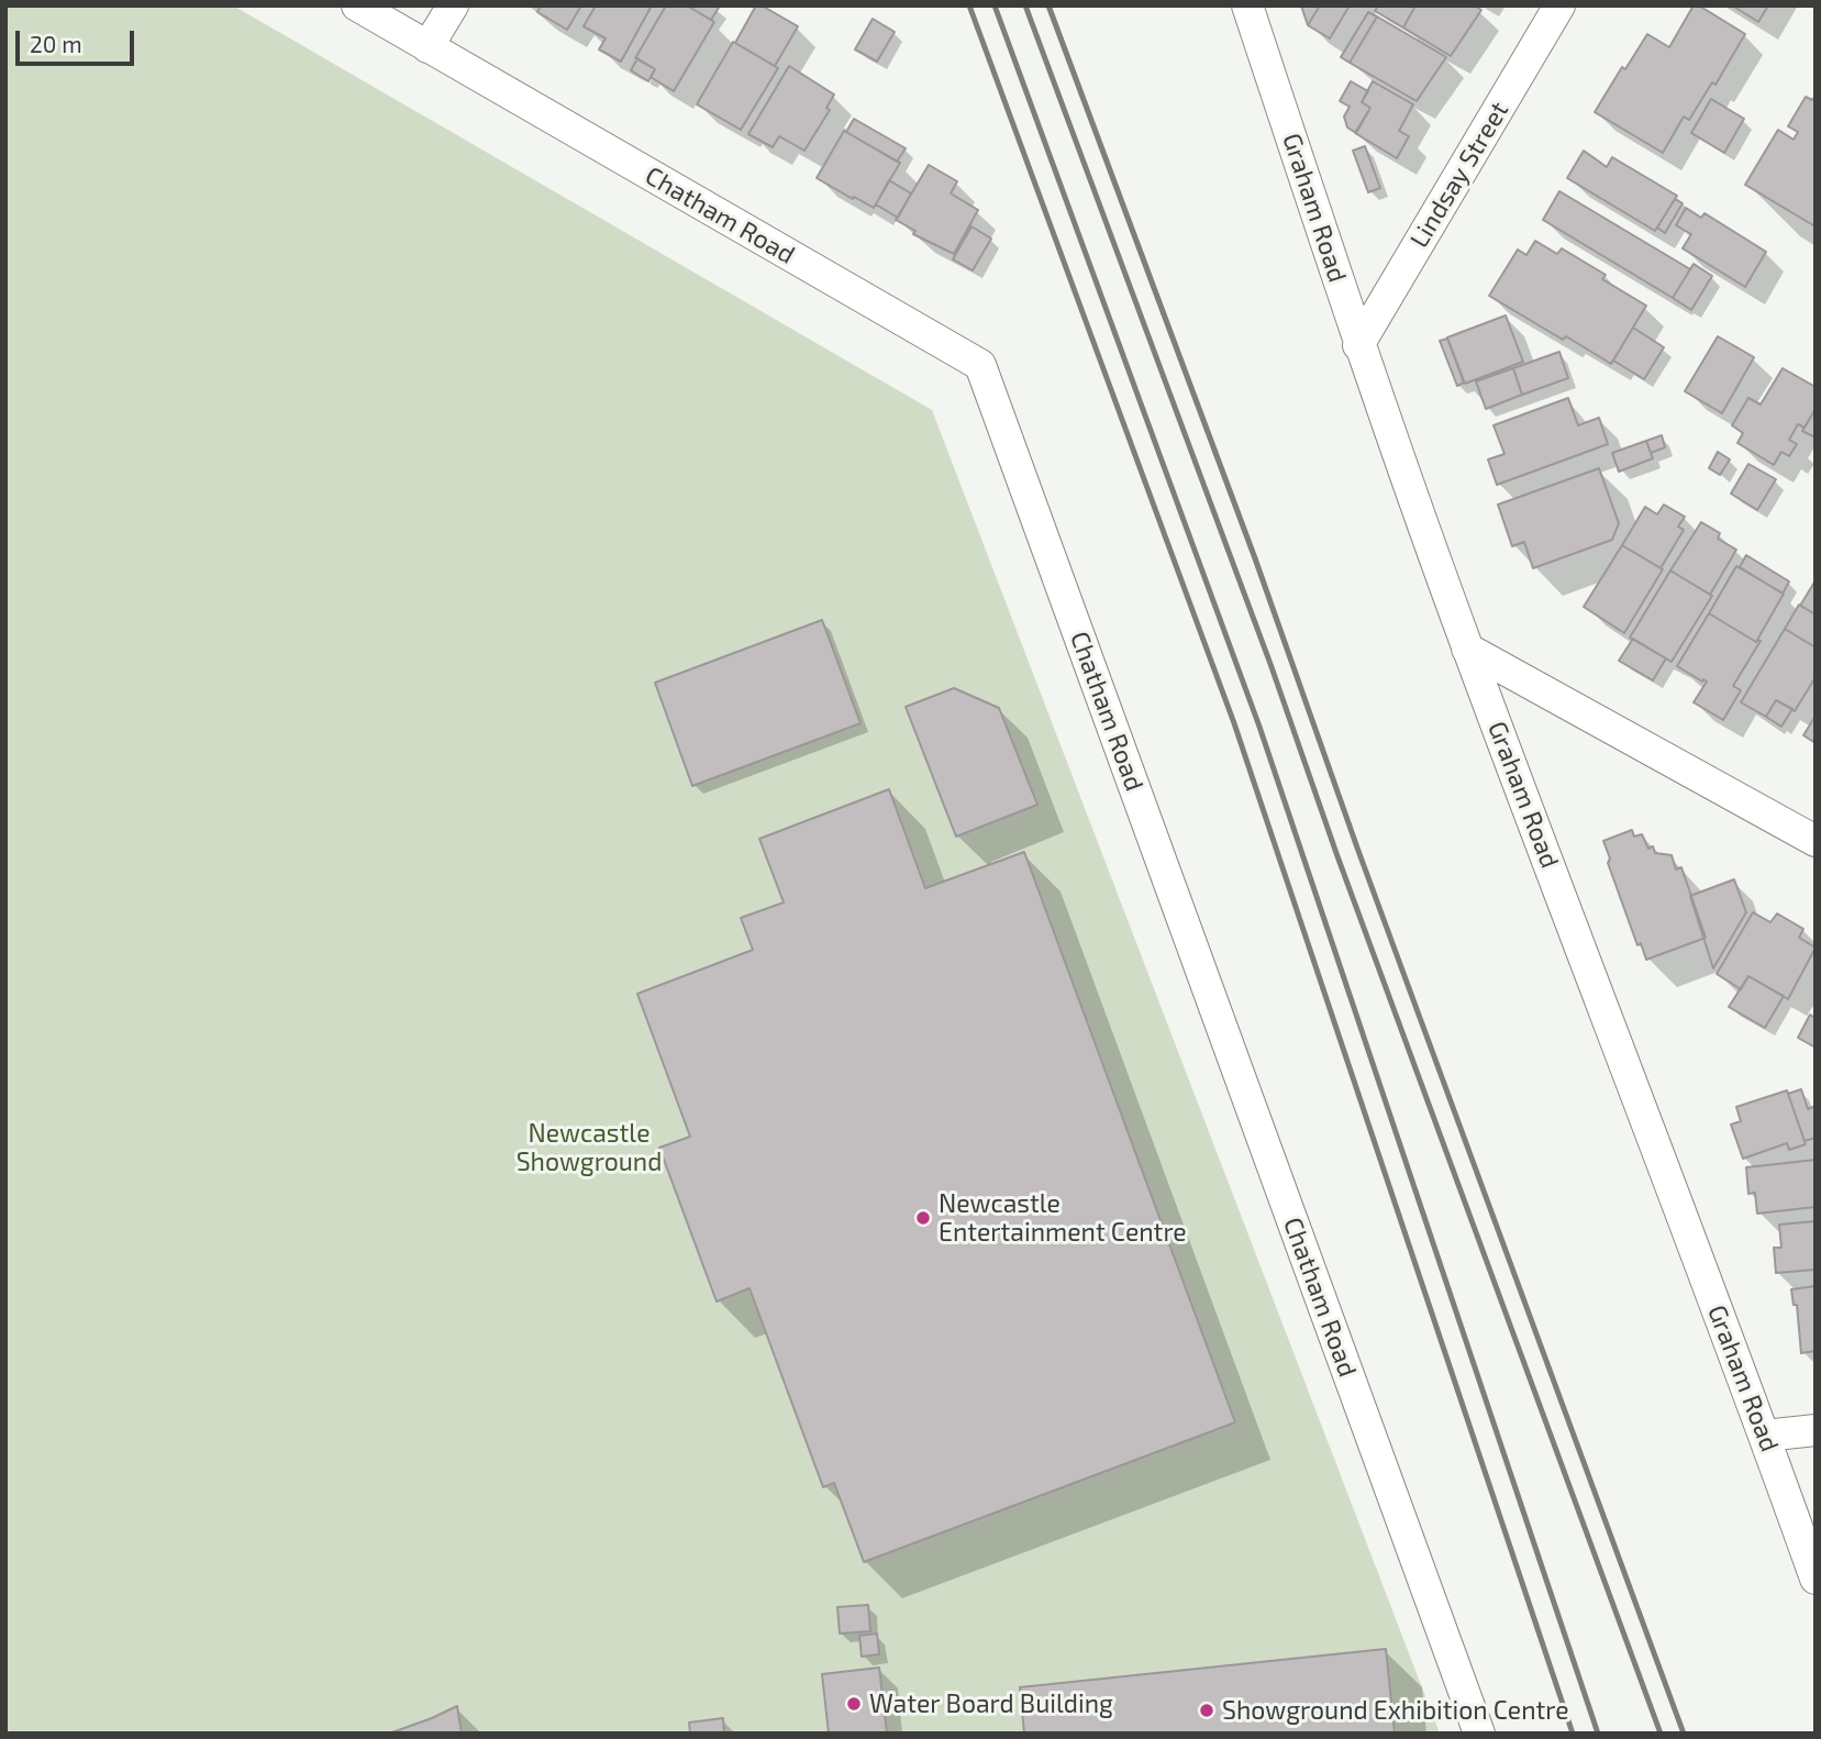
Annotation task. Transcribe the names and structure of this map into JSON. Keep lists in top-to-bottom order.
{
  "streets": {
    "street": ["Lindsay Street", "Graham Road", "Chatham Road"]
  },
  "crossings": [
    ["Lindsay Street", "Graham Road"]
  ],
  "parks": ["Newcastle Showground"],
  "places": ["Newcastle Entertainment Centre", "Water Board Building", "Showground Exhibition Centre"],
  "scale_bar": "20 m"
}
